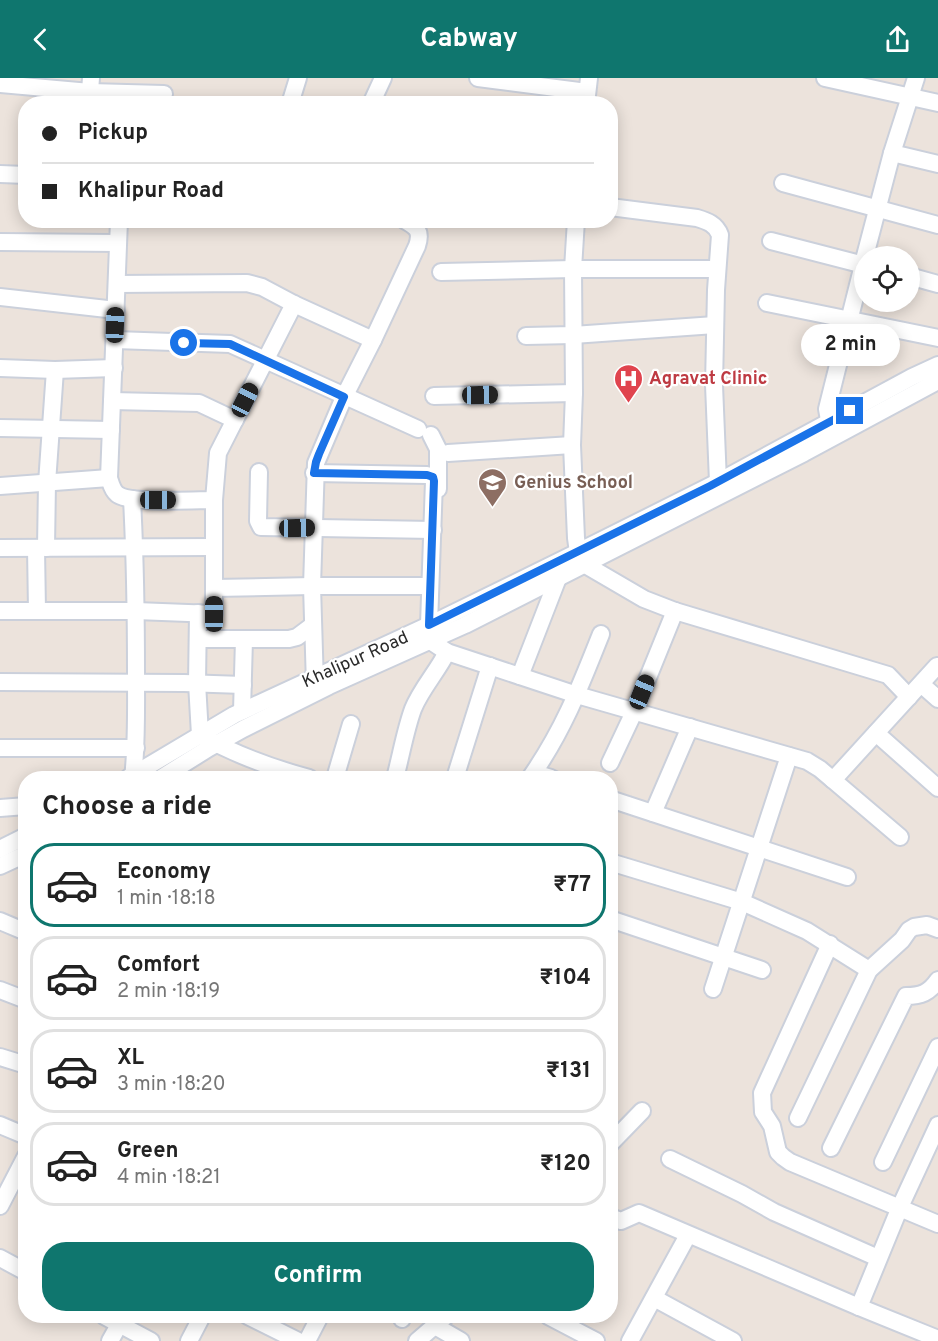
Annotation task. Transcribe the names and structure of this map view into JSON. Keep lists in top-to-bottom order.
{
  "streets": {
    "street": ["Khalipur Road"]
  },
  "places": {
    "hospital": ["Agravat Clinic"],
    "school or university": ["Genius School"]
  },
  "page": {
    "header": "Cabway",
    "banner": ["Pickup", "Khalipur Road"],
    "bubble": "2 min",
    "heading": "Choose a ride",
    "list": [
      {
        "name": "Economy",
        "note": "1 min · 18:18",
        "value": "₹77"
      },
      {
        "name": "Comfort",
        "note": "2 min · 18:19",
        "value": "₹104"
      },
      {
        "name": "XL",
        "note": "3 min · 18:20",
        "value": "₹131"
      },
      {
        "name": "Green",
        "note": "4 min · 18:21",
        "value": "₹120"
      }
    ],
    "buttons": "Confirm"
  }
}
